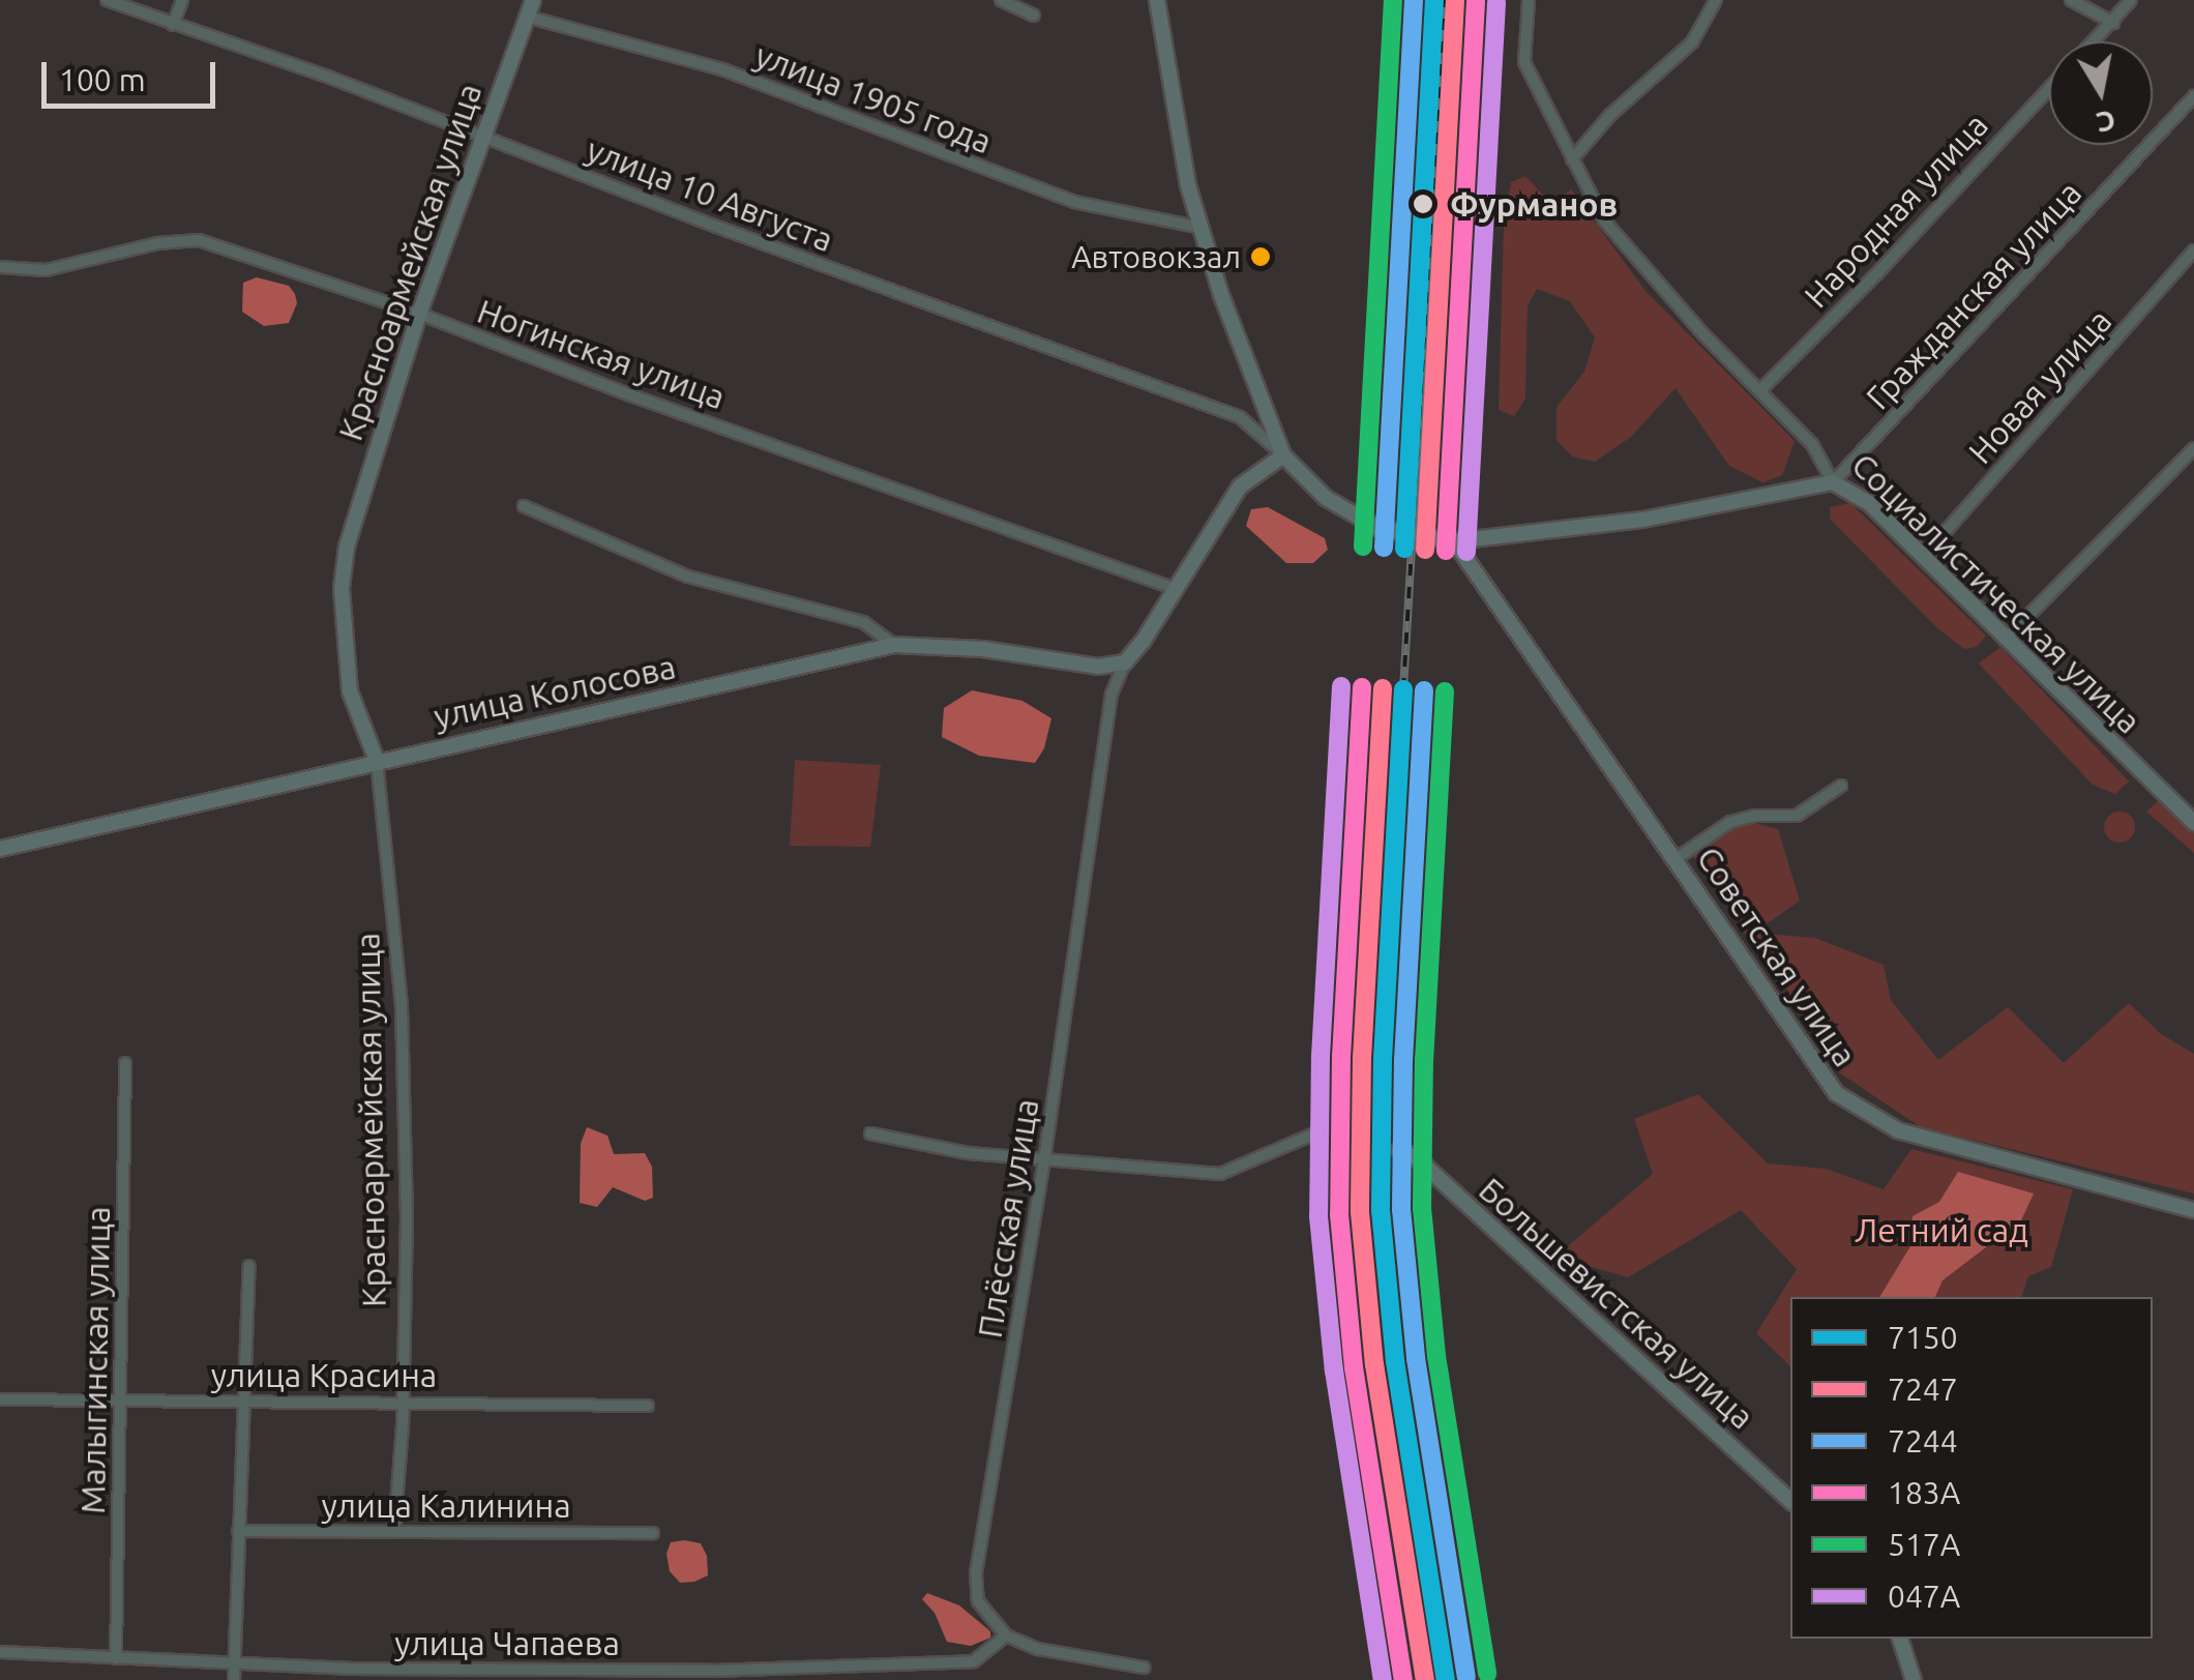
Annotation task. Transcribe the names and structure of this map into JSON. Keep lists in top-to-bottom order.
{
  "streets": {
    "main road": [
      "Красноармейская улица",
      "Социалистическая улица",
      "улица Колосова",
      "Советская улица",
      "Большевистская улица"
    ],
    "street": [
      "улица 1905 года",
      "улица 10 Августа",
      "Народная улица",
      "Гражданская улица",
      "Ногинская улица",
      "Новая улица",
      "Плёсская улица",
      "Малыгинская улица",
      "улица Красина",
      "улица Калинина",
      "улица Чапаева"
    ]
  },
  "crossings": [
    ["улица 1905 года", "Красноармейская улица"],
    ["улица 10 Августа", "Красноармейская улица"],
    ["Народная улица", "Социалистическая улица"],
    ["Красноармейская улица", "Ногинская улица"],
    ["Красноармейская улица", "улица Колосова"],
    ["Красноармейская улица", "улица Красина"],
    ["Красноармейская улица", "улица Калинина"],
    ["Гражданская улица", "Социалистическая улица"],
    ["Новая улица", "Социалистическая улица"],
    ["улица Колосова", "Плёсская улица"],
    ["Плёсская улица", "улица Чапаева"],
    ["Малыгинская улица", "улица Красина"],
    ["Малыгинская улица", "улица Чапаева"]
  ],
  "parks": ["Летний сад"],
  "places": ["Фурманов", "Автовокзал"],
  "lines": [
    "transit line 7150",
    "transit line 7244",
    "transit line 517А",
    "transit line 7247",
    "transit line 183А",
    "transit line 047А"
  ],
  "legend": [
    "7150",
    "7247",
    "7244",
    "183А",
    "517А",
    "047А"
  ],
  "scale_bar": "100 m",
  "north": "bottom"
}
